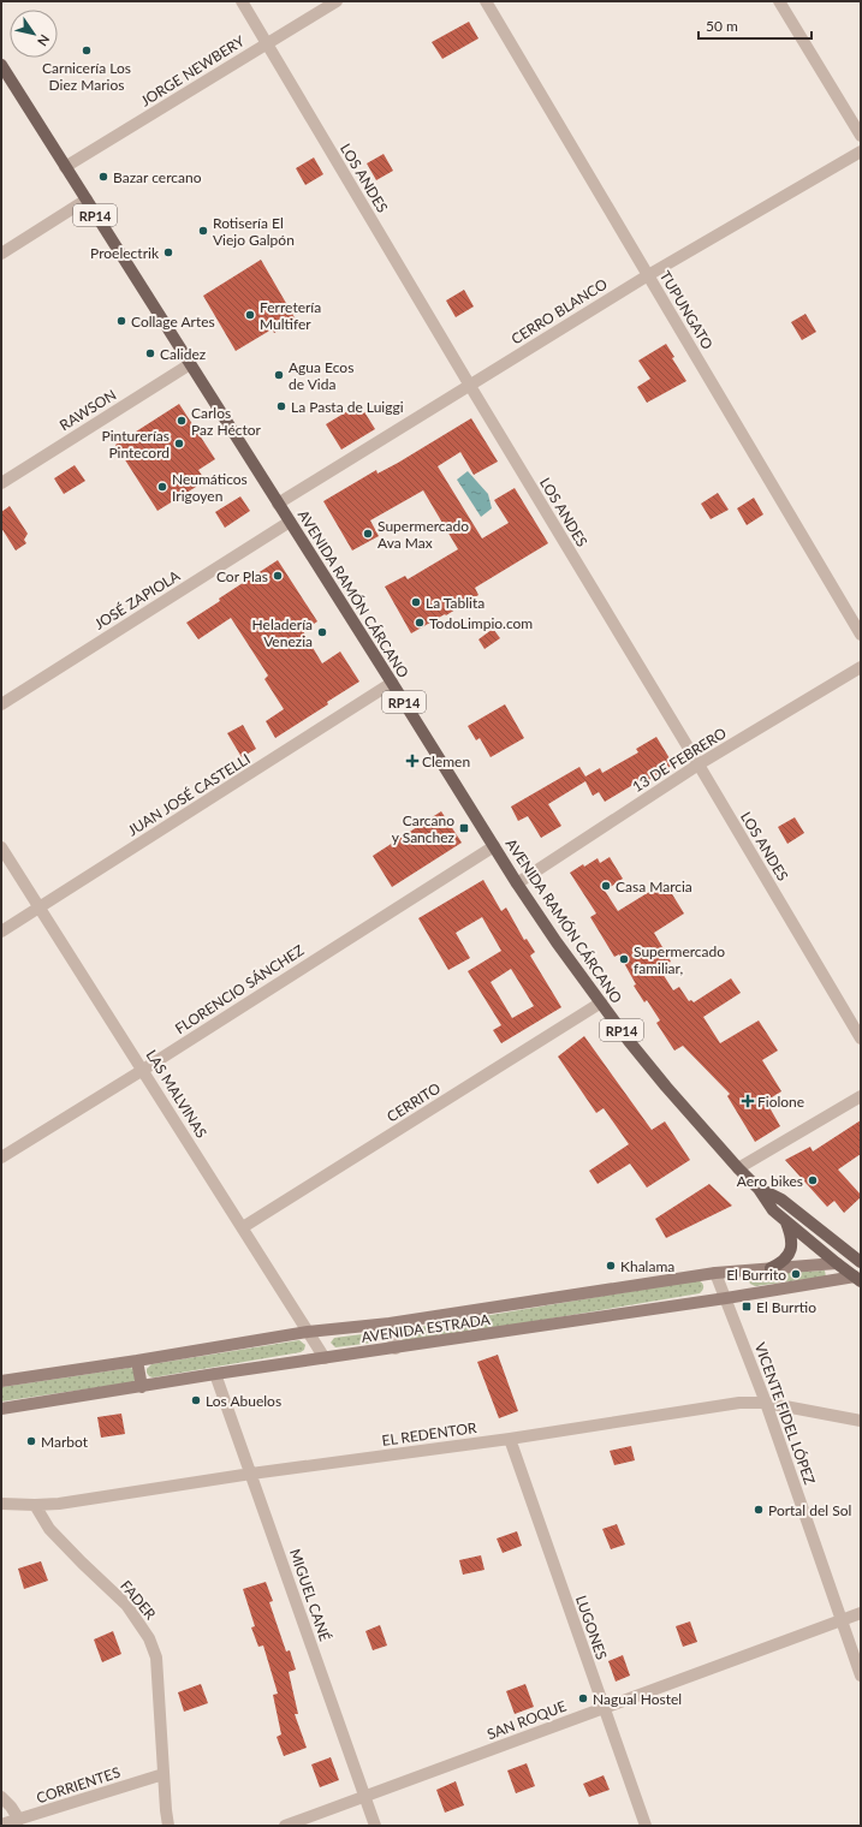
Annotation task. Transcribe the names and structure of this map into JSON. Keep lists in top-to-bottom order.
{
  "streets": {
    "main road": ["RP14", "AVENIDA RAMÓN CÁRCANO", "AVENIDA ESTRADA"],
    "street": [
      "JORGE NEWBERY",
      "LOS ANDES",
      "TUPUNGATO",
      "CERRO BLANCO",
      "RAWSON",
      "JOSÉ ZAPIOLA",
      "13 DE FEBRERO",
      "JUAN JOSÉ CASTELLI",
      "FLORENCIO SÁNCHEZ",
      "LAS MALVINAS",
      "CERRITO",
      "VICENTE FIDEL LÓPEZ",
      "EL REDENTOR",
      "MIGUEL CANÉ",
      "FADER",
      "LUGONES",
      "SAN ROQUE",
      "CORRIENTES"
    ]
  },
  "crossings": [
    ["JORGE NEWBERY", "LOS ANDES"],
    ["JORGE NEWBERY", "AVENIDA RAMÓN CÁRCANO"],
    ["LOS ANDES", "CERRO BLANCO"],
    ["LOS ANDES", "13 DE FEBRERO"],
    ["TUPUNGATO", "CERRO BLANCO"],
    ["CERRO BLANCO", "AVENIDA RAMÓN CÁRCANO"],
    ["RAWSON", "AVENIDA RAMÓN CÁRCANO"],
    ["AVENIDA RAMÓN CÁRCANO", "JOSÉ ZAPIOLA"],
    ["AVENIDA RAMÓN CÁRCANO", "13 DE FEBRERO"],
    ["AVENIDA RAMÓN CÁRCANO", "JUAN JOSÉ CASTELLI"],
    ["AVENIDA RAMÓN CÁRCANO", "FLORENCIO SÁNCHEZ"],
    ["AVENIDA RAMÓN CÁRCANO", "CERRITO"],
    ["AVENIDA RAMÓN CÁRCANO", "AVENIDA ESTRADA"],
    ["JUAN JOSÉ CASTELLI", "LAS MALVINAS"],
    ["FLORENCIO SÁNCHEZ", "LAS MALVINAS"],
    ["LAS MALVINAS", "CERRITO"],
    ["LAS MALVINAS", "AVENIDA ESTRADA"],
    ["AVENIDA ESTRADA", "VICENTE FIDEL LÓPEZ"],
    ["AVENIDA ESTRADA", "MIGUEL CANÉ"],
    ["VICENTE FIDEL LÓPEZ", "EL REDENTOR"],
    ["VICENTE FIDEL LÓPEZ", "SAN ROQUE"],
    ["EL REDENTOR", "MIGUEL CANÉ"],
    ["EL REDENTOR", "FADER"],
    ["EL REDENTOR", "LUGONES"],
    ["MIGUEL CANÉ", "SAN ROQUE"],
    ["FADER", "CORRIENTES"],
    ["LUGONES", "SAN ROQUE"]
  ],
  "places": {
    "other": [
      "Carnicería Los Diez Marios",
      "Bazar cercano",
      "Rotisería El Viejo Galpón",
      "Proelectrik",
      "Ferretería Multifer",
      "Collage Artes",
      "Calidez",
      "Agua Ecos de Vida",
      "La Pasta de Luiggi",
      "Carlos Paz Héctor",
      "Pinturerías Pintecord",
      "Neumáticos Irigoyen",
      "Supermercado Ava Max",
      "Cor Plas",
      "La Tablita",
      "TodoLimpio.com",
      "Heladería Venezia",
      "Casa Marcia",
      "Supermercado familiar,",
      "Aero bikes",
      "Khalama",
      "El Burrito",
      "Los Abuelos",
      "Marbot",
      "Portal del Sol",
      "Nagual Hostel"
    ],
    "health": ["Clemen", "Fiolone"],
    "transit": ["Carcano y Sanchez", "El Burrtio"]
  },
  "scale_bar": "50 m",
  "north": "bottom right"
}
